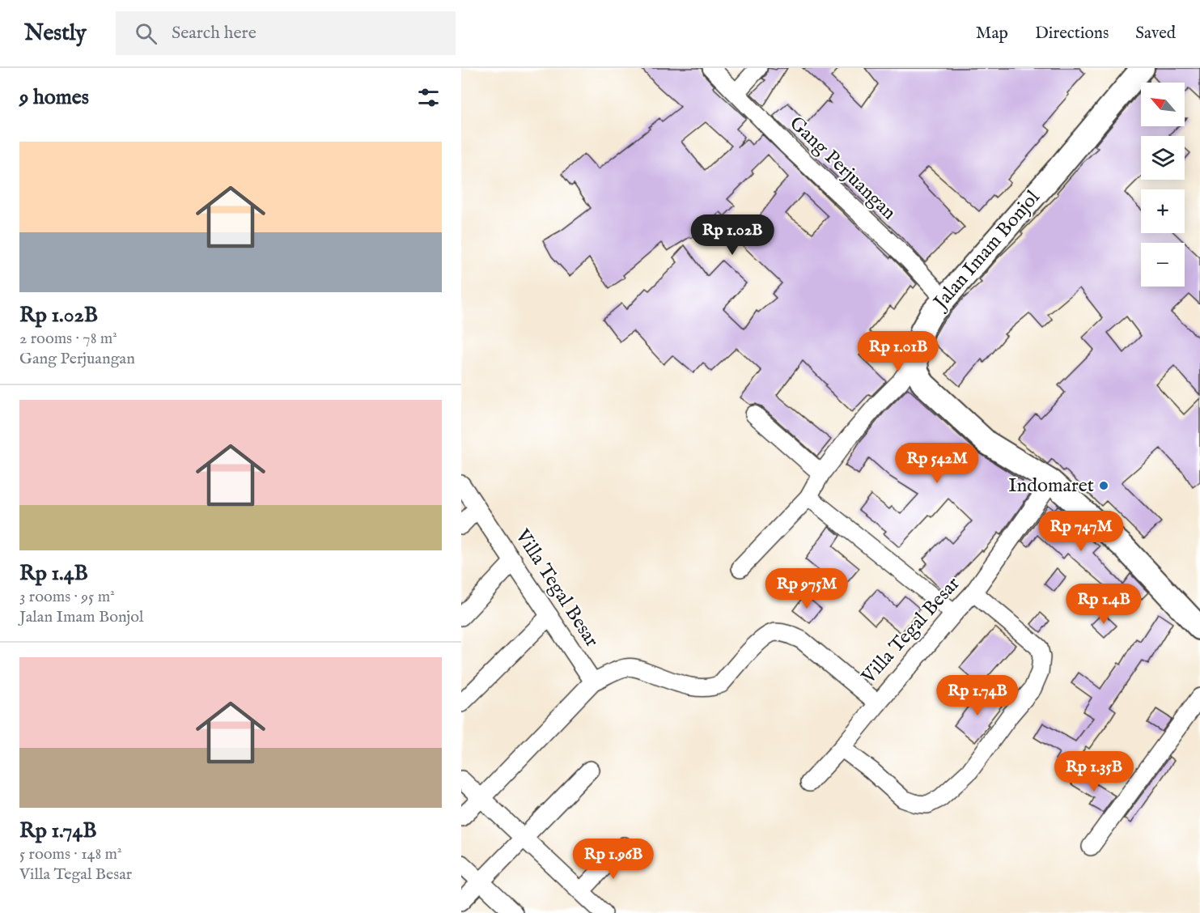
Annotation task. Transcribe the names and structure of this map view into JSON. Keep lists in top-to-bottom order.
{
  "streets": {
    "street": ["Gang Perjuangan", "Jalan Imam Bonjol", "Villa Tegal Besar"]
  },
  "crossings": [
    ["Gang Perjuangan", "Jalan Imam Bonjol"],
    ["Jalan Imam Bonjol", "Villa Tegal Besar"]
  ],
  "places": ["Indomaret"],
  "north": "top left",
  "page": {
    "header": "Nestly",
    "search": "Search here",
    "nav": ["Map", "Directions", "Saved"],
    "heading": "9 homes",
    "map_buttons": ["+", "−"],
    "list": [
      {
        "name": "Rp 1.02B",
        "note": "2 rooms · 78 m² · Gang Perjuangan"
      },
      {
        "name": "Rp 1.4B",
        "note": "3 rooms · 95 m² · Jalan Imam Bonjol"
      },
      {
        "name": "Rp 1.74B",
        "note": "5 rooms · 148 m² · Villa Tegal Besar"
      }
    ],
    "price": [
      "Rp 1.02B",
      "Rp 1.01B",
      "Rp 542M",
      "Rp 747M",
      "Rp 975M",
      "Rp 1.4B",
      "Rp 1.74B",
      "Rp 1.35B",
      "Rp 1.96B"
    ]
  }
}
